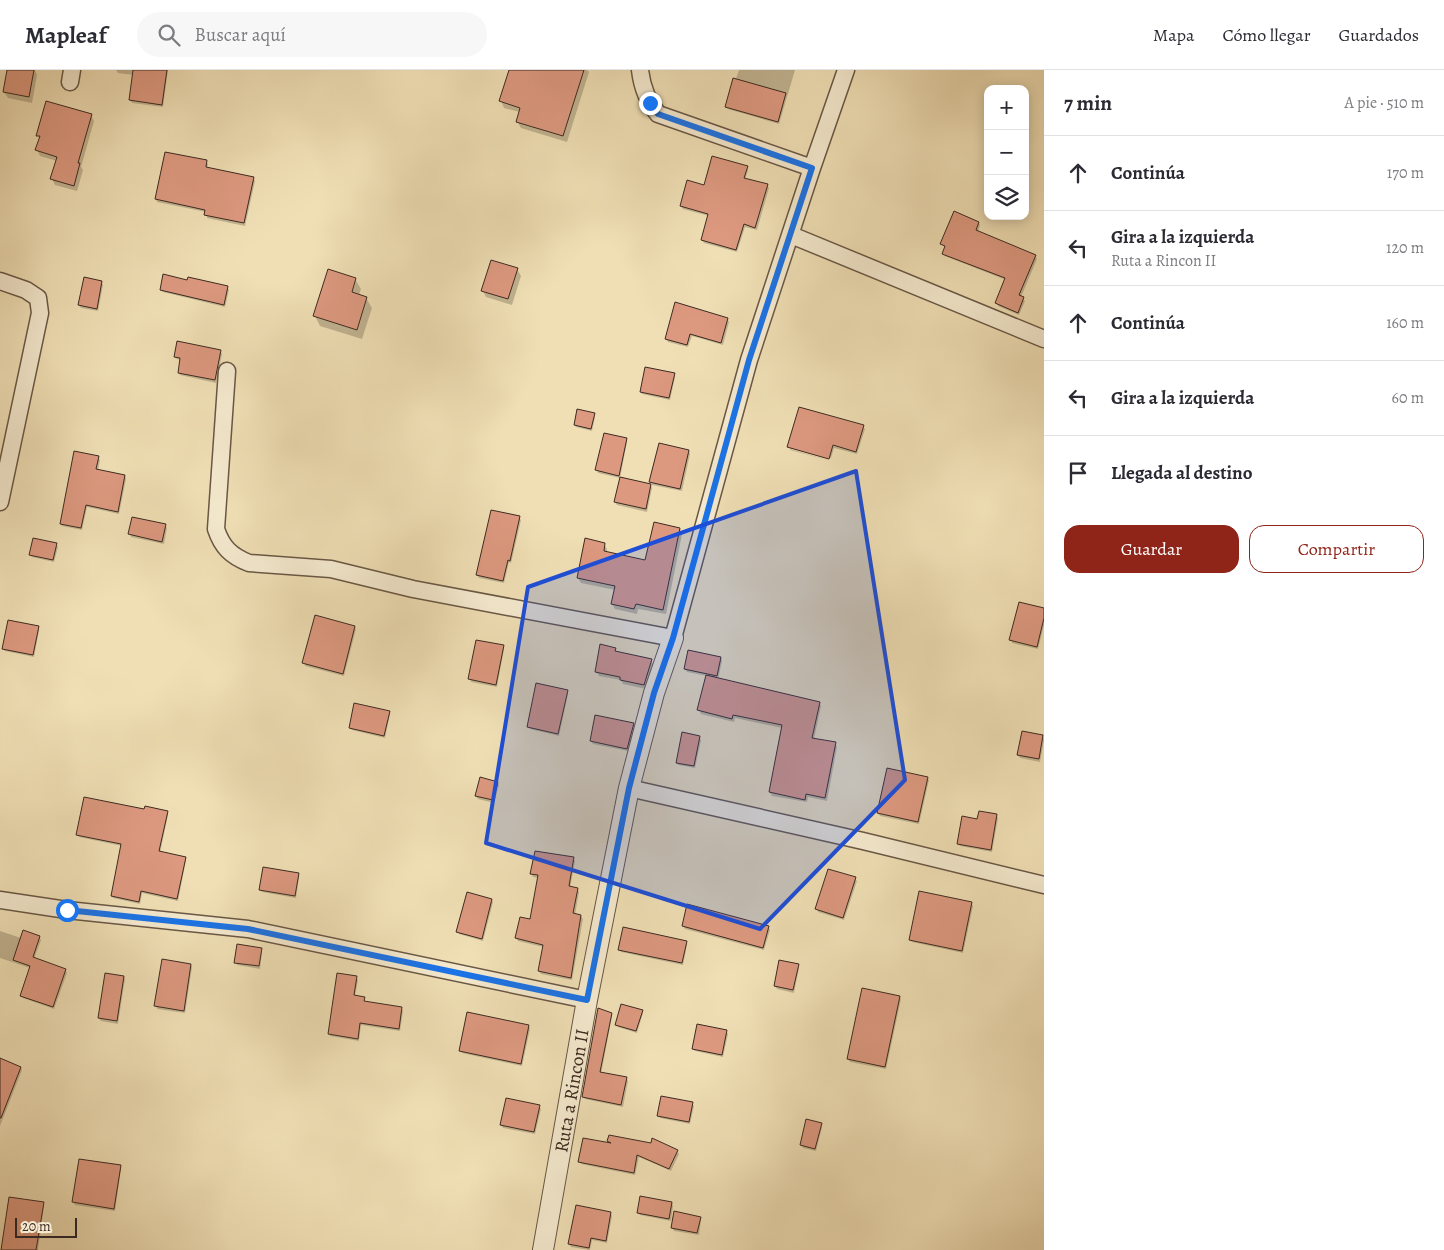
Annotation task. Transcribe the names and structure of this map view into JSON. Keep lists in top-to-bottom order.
{
  "streets": {
    "street": ["Ruta a Rincon II"]
  },
  "scale_bar": "20 m",
  "page": {
    "header": "Mapleaf",
    "search": "Buscar aquí",
    "nav": ["Mapa", "Cómo llegar", "Guardados"],
    "heading": ["7 min", "A pie · 510 m"],
    "map_buttons": ["+", "−"],
    "list": [
      ["Continúa", "170 m"],
      ["Gira a la izquierda", "Ruta a Rincon II", "120 m"],
      ["Continúa", "160 m"],
      ["Gira a la izquierda", "60 m"],
      "Llegada al destino"
    ],
    "buttons": ["Guardar", "Compartir"],
    "scale": "20 m"
  }
}
